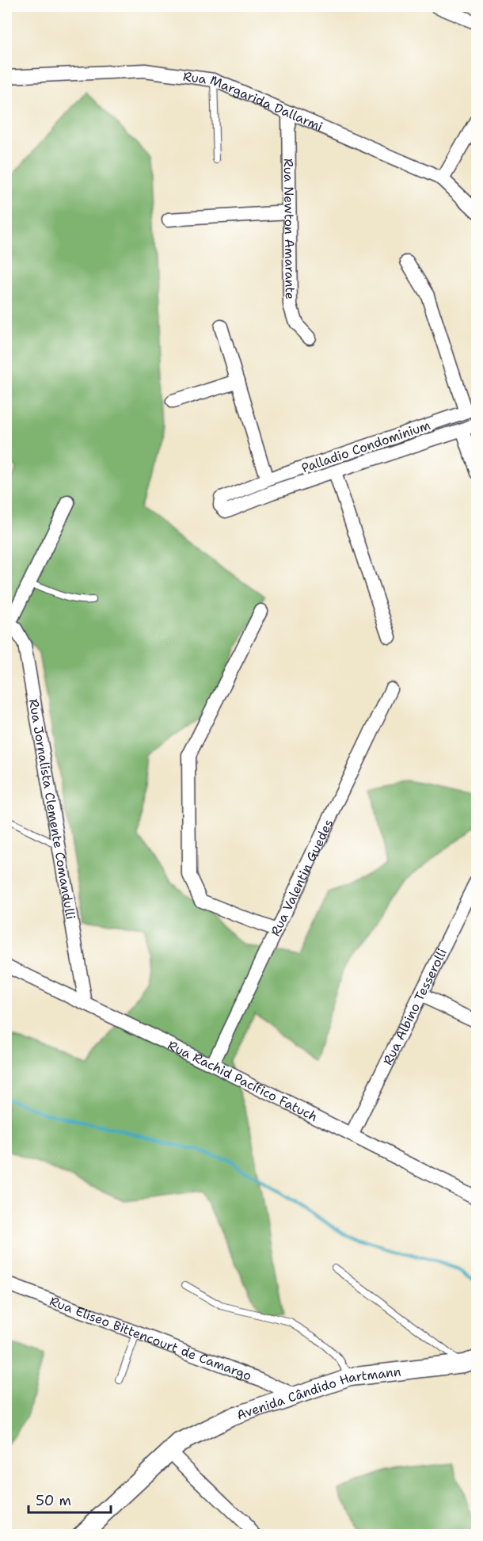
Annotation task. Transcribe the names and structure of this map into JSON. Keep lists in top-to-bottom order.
{
  "streets": {
    "main road": ["Avenida Cândido Hartmann"],
    "street": [
      "Rua Margarida Dallarmi",
      "Rua Newton Amarante",
      "Palladio Condominium",
      "Rua Jornalista Clemente Comandulli",
      "Rua Valentin Guedes",
      "Rua Albino Tesserolli",
      "Rua Rachid Pacífico Fatuch",
      "Rua Eliseo Bittencourt de Camargo"
    ]
  },
  "crossings": [
    ["Rua Margarida Dallarmi", "Rua Newton Amarante"],
    ["Rua Jornalista Clemente Comandulli", "Rua Rachid Pacífico Fatuch"],
    ["Rua Valentin Guedes", "Rua Rachid Pacífico Fatuch"],
    ["Rua Albino Tesserolli", "Rua Rachid Pacífico Fatuch"],
    ["Rua Eliseo Bittencourt de Camargo", "Avenida Cândido Hartmann"]
  ],
  "scale_bar": "50 m"
}
